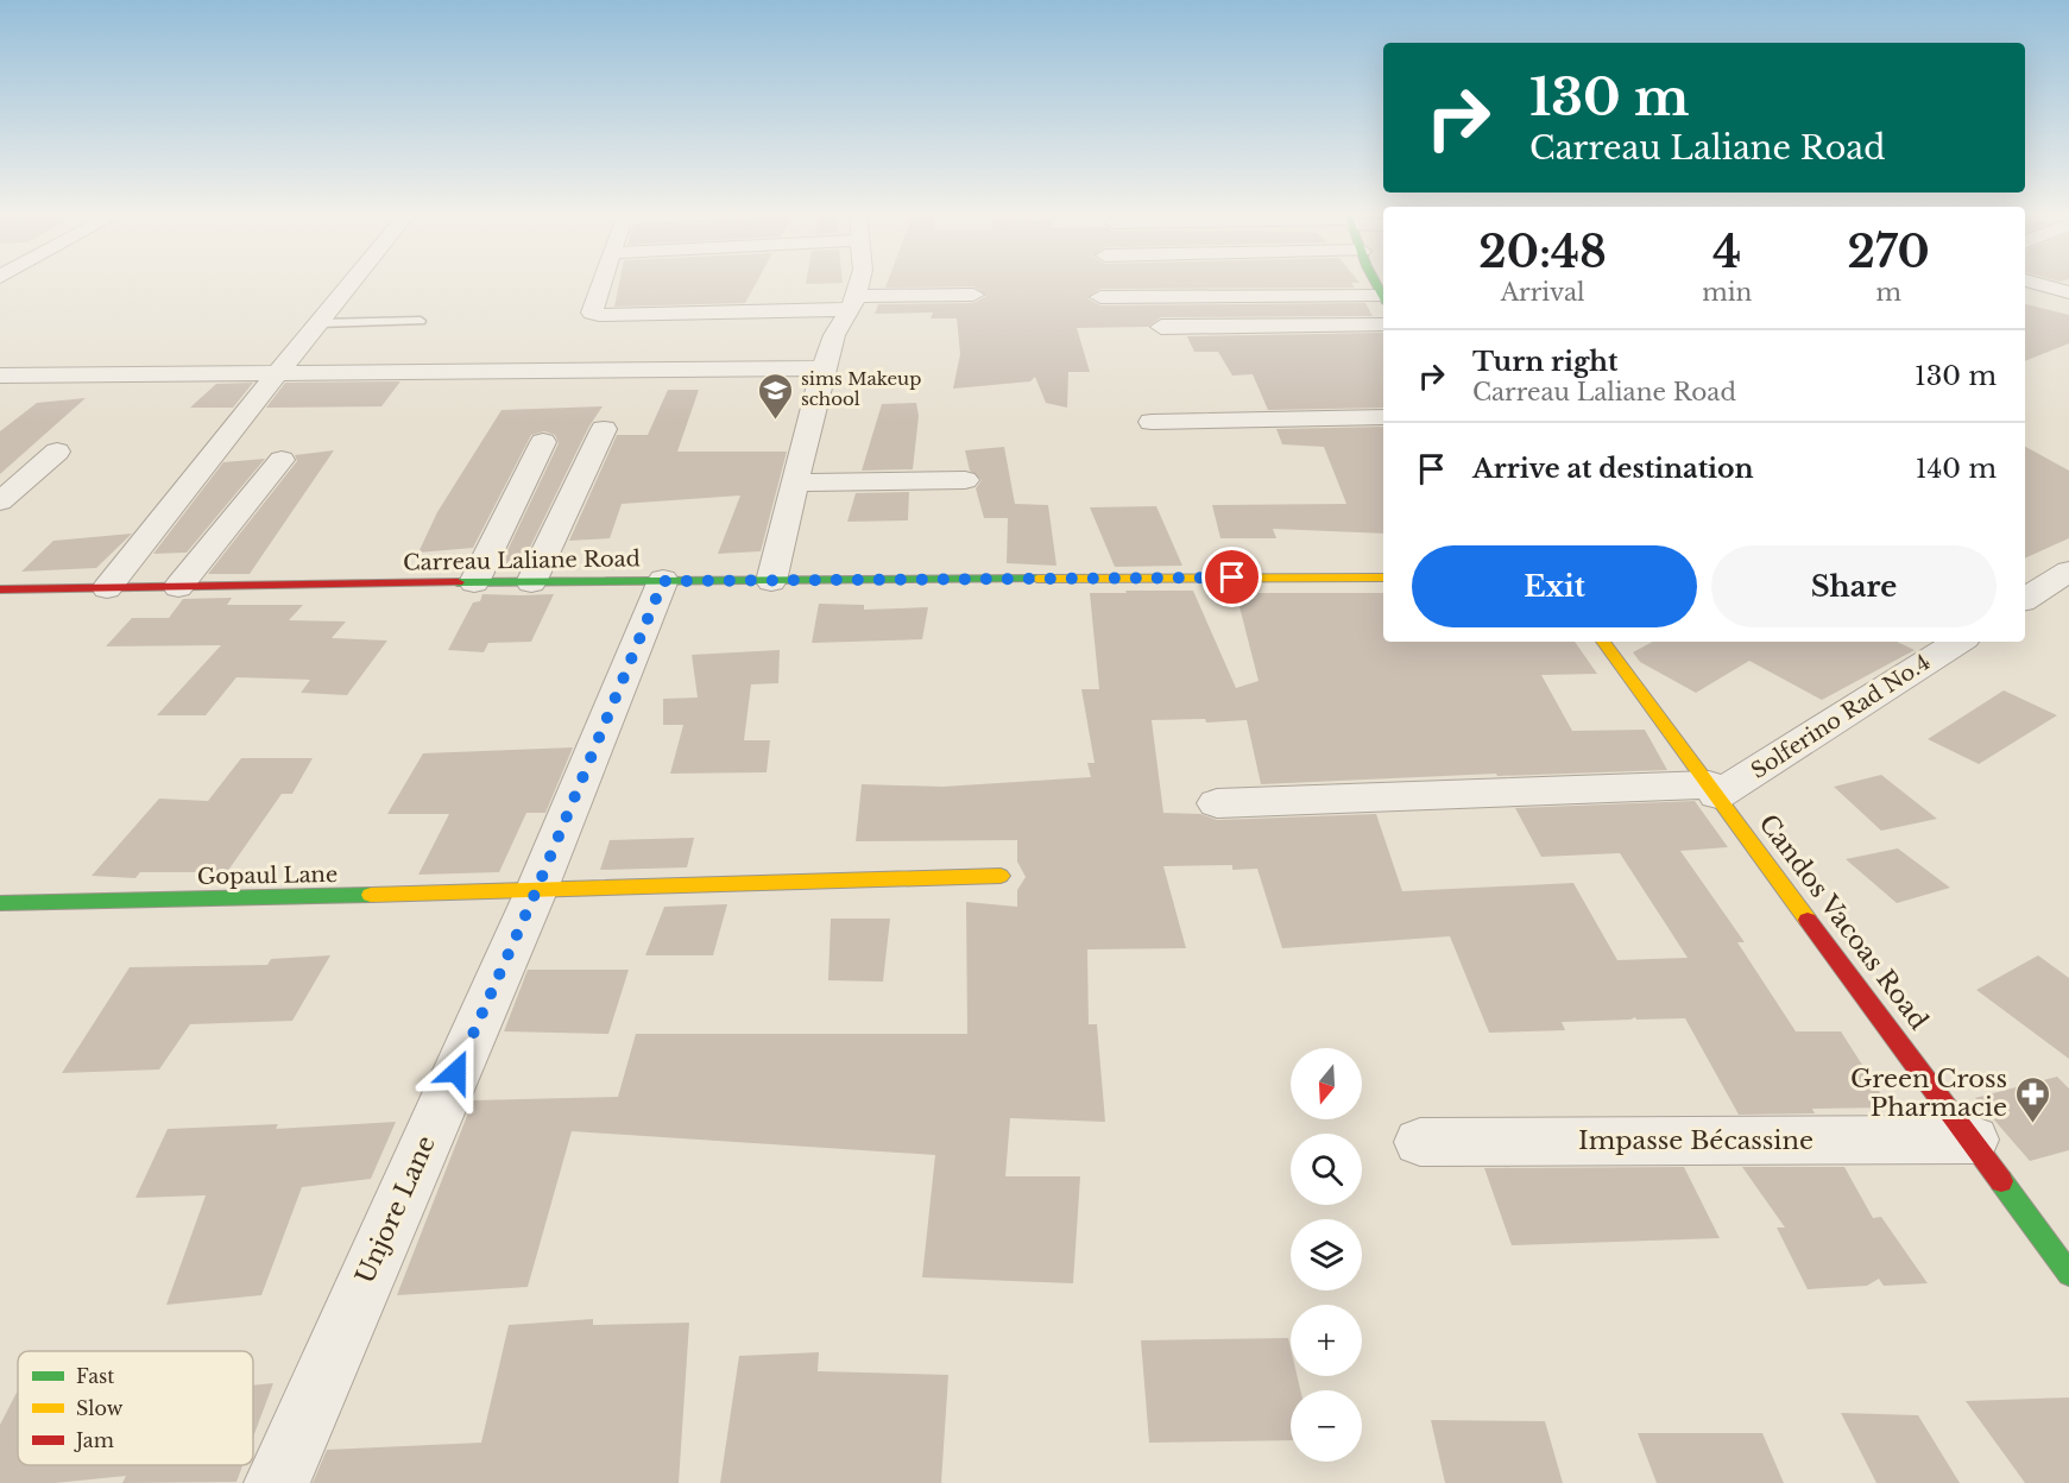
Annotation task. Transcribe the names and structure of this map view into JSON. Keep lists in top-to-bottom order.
{
  "streets": {
    "street": [
      "Carreau Laliane Road",
      "Solferino Rad No.4",
      "Gopaul Lane",
      "Candos Vacoas Road",
      "Impasse Bécassine",
      "Unjore Lane"
    ]
  },
  "crossings": [
    ["Carreau Laliane Road", "Unjore Lane"],
    ["Solferino Rad No.4", "Candos Vacoas Road"],
    ["Gopaul Lane", "Unjore Lane"],
    ["Candos Vacoas Road", "Impasse Bécassine"]
  ],
  "places": {
    "school or university": ["sims Makeup school"],
    "pharmacy": ["Green Cross Pharmacie"]
  },
  "legend": ["Fast", "Slow", "Jam"],
  "north": "bottom",
  "page": {
    "turn": ["130 m", "Carreau Laliane Road"],
    "eta": [
      "20:48",
      "Arrival",
      "4",
      "min",
      "270",
      "m"
    ],
    "list": [
      {
        "name": "Turn right",
        "note": "Carreau Laliane Road",
        "value": "130 m"
      },
      {
        "name": "Arrive at destination",
        "value": "140 m"
      }
    ],
    "buttons": ["Exit", "Share"],
    "map_buttons": ["+", "−"]
  }
}
